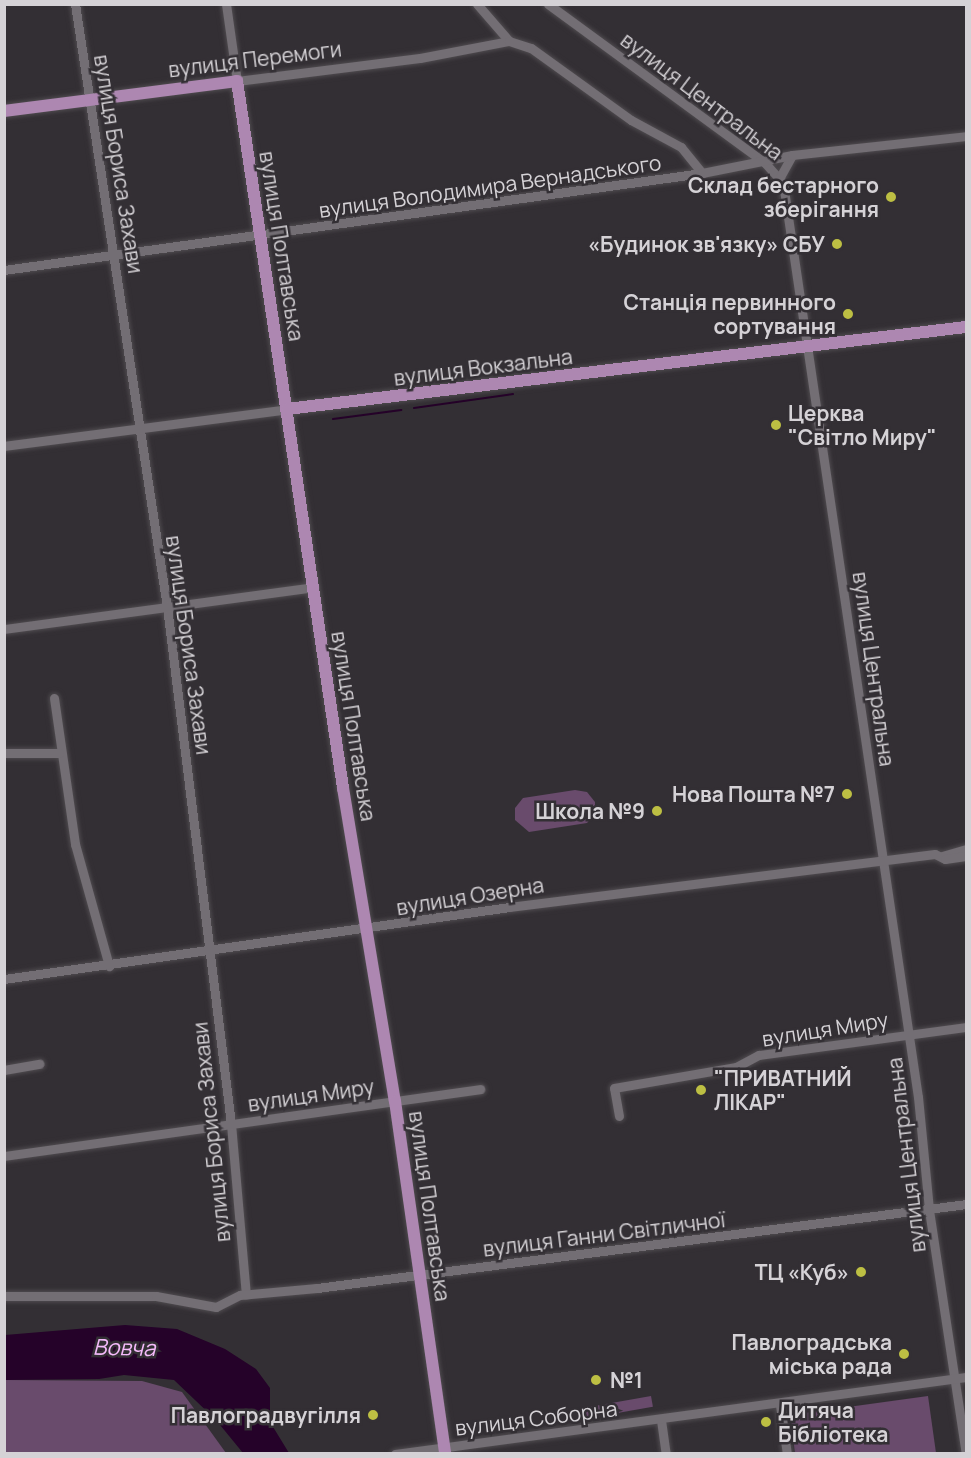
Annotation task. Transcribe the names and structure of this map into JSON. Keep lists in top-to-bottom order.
{
  "streets": {
    "main road": ["вулиця Перемоги", "вулиця Полтавська", "вулиця Вокзальна"],
    "street": [
      "вулиця Центральна",
      "вулиця Бориса Захави",
      "вулиця Володимира Вернадського",
      "вулиця Озерна",
      "вулиця Миру",
      "вулиця Ганни Світличної",
      "вулиця Соборна"
    ]
  },
  "crossings": [
    ["вулиця Перемоги", "вулиця Бориса Захави"],
    ["вулиця Перемоги", "вулиця Полтавська"],
    ["вулиця Центральна", "вулиця Володимира Вернадського"],
    ["вулиця Центральна", "вулиця Вокзальна"],
    ["вулиця Центральна", "вулиця Озерна"],
    ["вулиця Центральна", "вулиця Миру"],
    ["вулиця Центральна", "вулиця Ганни Світличної"],
    ["вулиця Центральна", "вулиця Соборна"],
    ["вулиця Бориса Захави", "вулиця Володимира Вернадського"],
    ["вулиця Бориса Захави", "вулиця Вокзальна"],
    ["вулиця Бориса Захави", "вулиця Озерна"],
    ["вулиця Бориса Захави", "вулиця Миру"],
    ["вулиця Бориса Захави", "вулиця Ганни Світличної"],
    ["вулиця Володимира Вернадського", "вулиця Полтавська"],
    ["вулиця Полтавська", "вулиця Вокзальна"],
    ["вулиця Полтавська", "вулиця Озерна"],
    ["вулиця Полтавська", "вулиця Миру"],
    ["вулиця Полтавська", "вулиця Ганни Світличної"],
    ["вулиця Полтавська", "вулиця Соборна"]
  ],
  "water": ["Вовча"],
  "places": [
    "Склад бестарного зберігання",
    "«Будинок зв'язку» СБУ",
    "Станція первинного сортування",
    "Церква \"Світло Миру\"",
    "Нова Пошта №7",
    "Школа №9",
    "\"ПРИВАТНИЙ ЛІКАР\"",
    "ТЦ «Куб»",
    "Павлоградська міська рада",
    "№1",
    "Павлоградвугілля",
    "Дитяча Бiблiотека"
  ]
}
